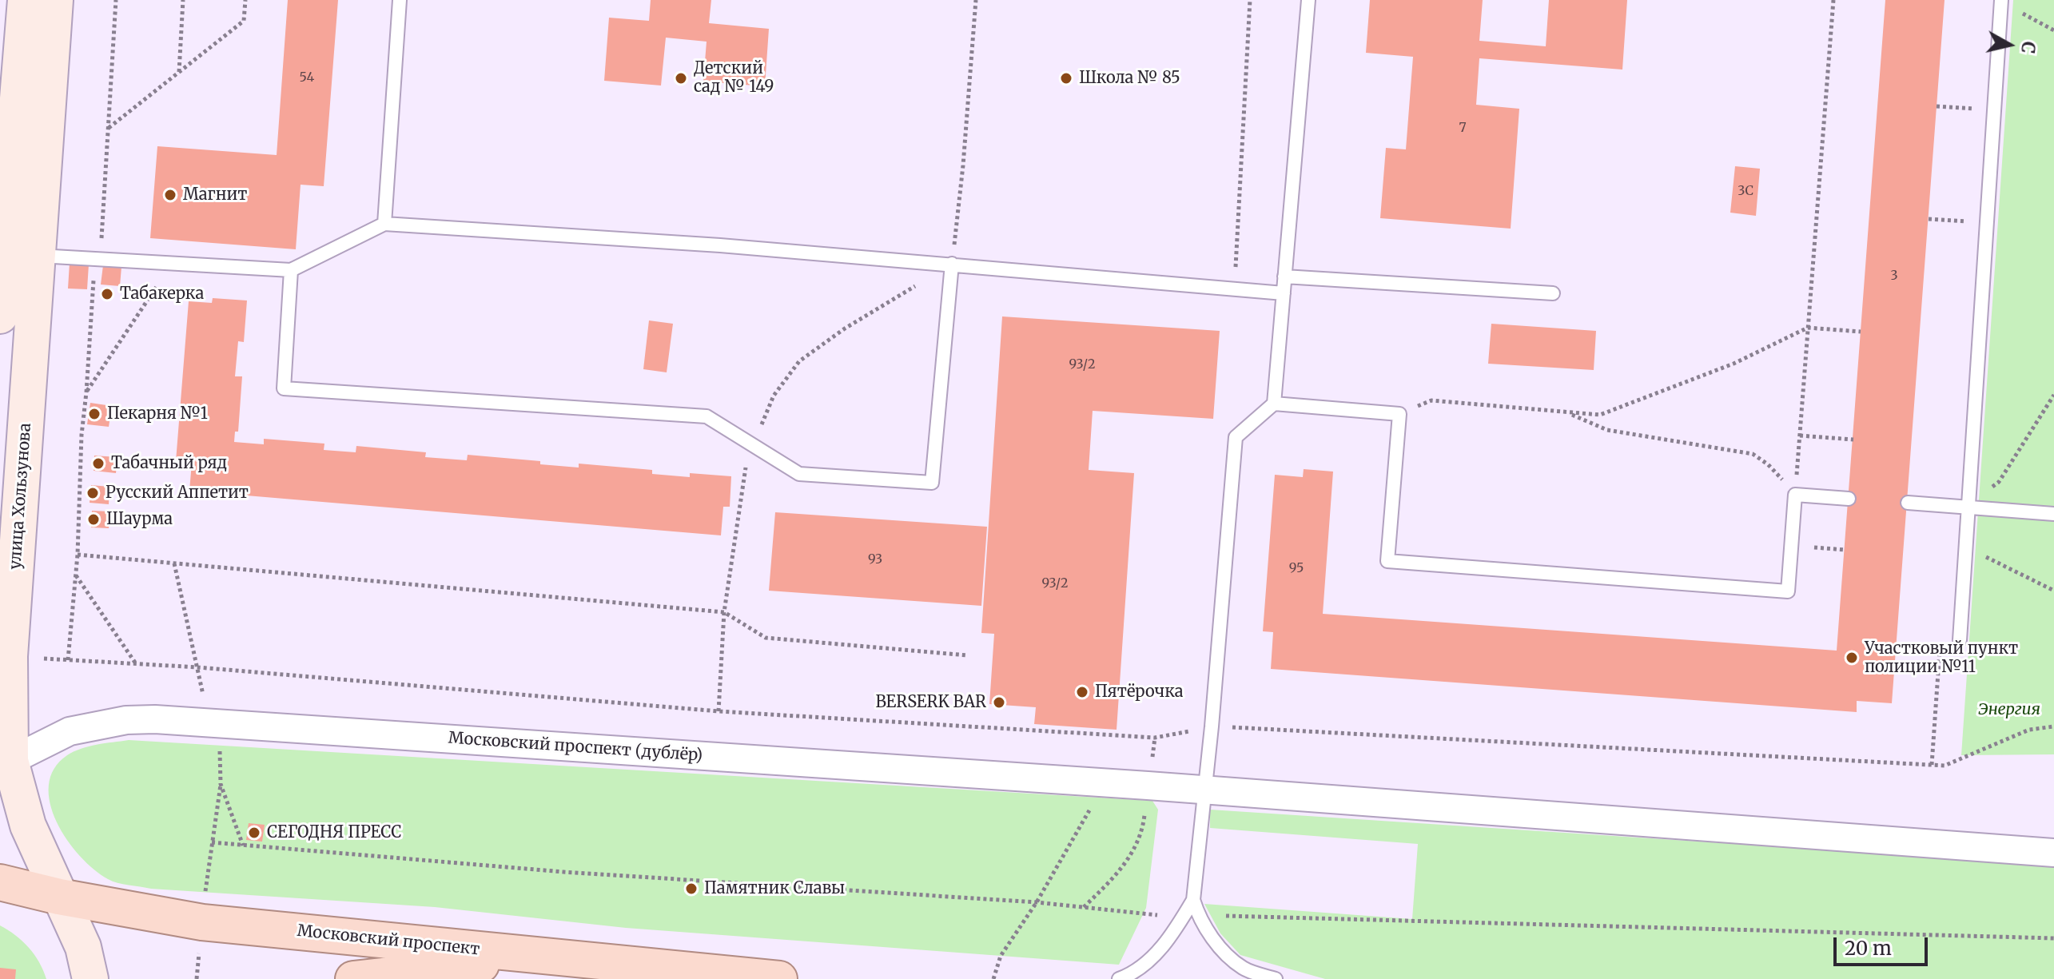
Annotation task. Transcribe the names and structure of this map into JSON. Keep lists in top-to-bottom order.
{
  "streets": {
    "main road": ["улица Хользунова", "Московский проспект"],
    "street": ["Московский проспект (дублёр)"]
  },
  "crossings": [
    ["улица Хользунова", "Московский проспект (дублёр)"],
    ["улица Хользунова", "Московский проспект"]
  ],
  "parks": ["Энергия"],
  "places": [
    "Детский сад № 149",
    "Школа № 85",
    "Магнит",
    "Табакерка",
    "Пекарня №1",
    "Табачный ряд",
    "Русский Аппетит",
    "Шаурма",
    "Участковый пункт полиции №11",
    "Пятёрочка",
    "BERSERK BAR",
    "СЕГОДНЯ ПРЕСС",
    "Памятник Славы"
  ],
  "house_numbers": [
    "54",
    "7",
    "3С",
    "3",
    "93/2",
    "93",
    "95",
    "93/2"
  ],
  "scale_bar": "20 m",
  "north": "right"
}
